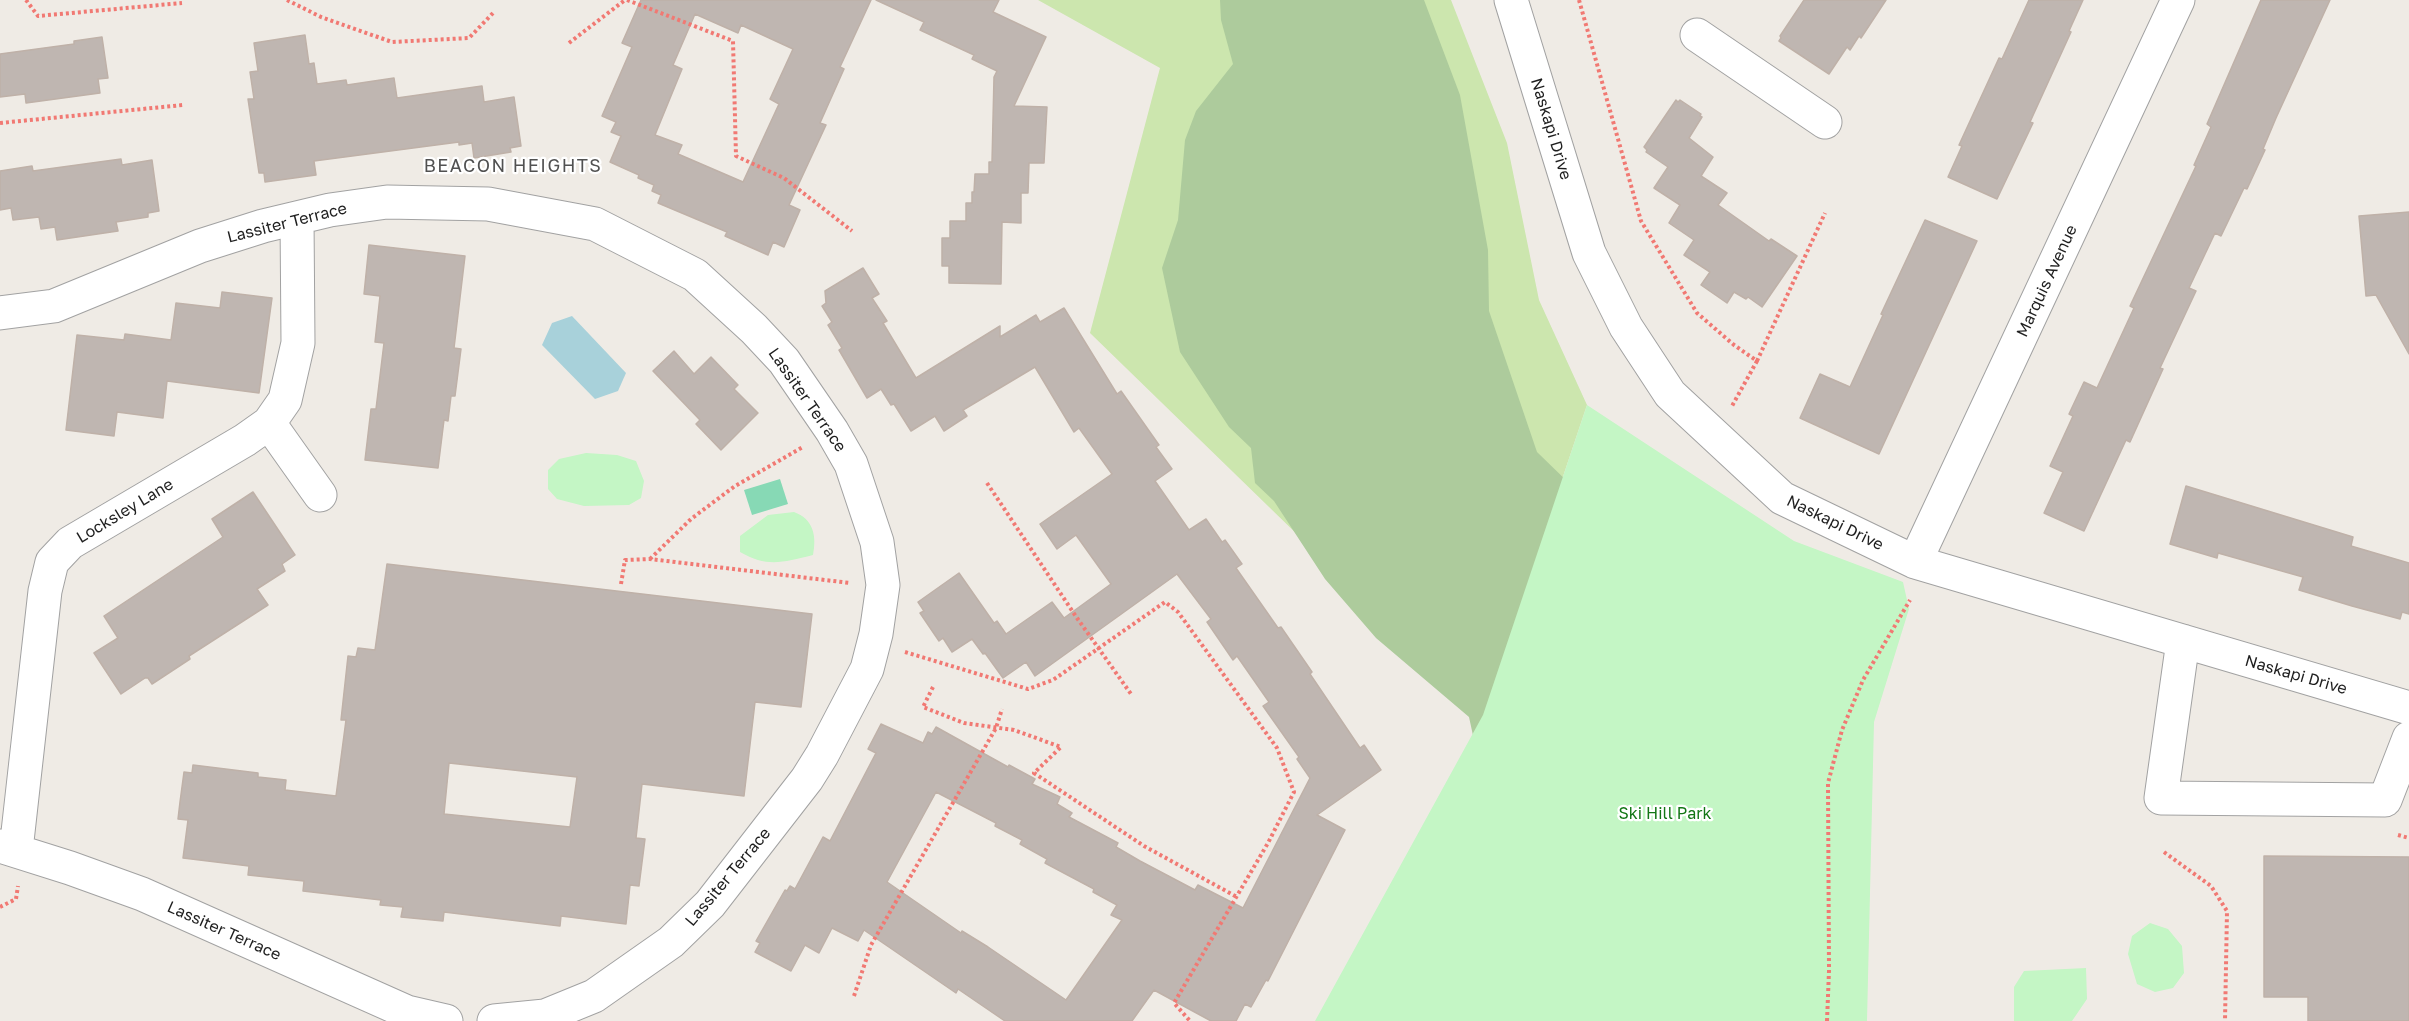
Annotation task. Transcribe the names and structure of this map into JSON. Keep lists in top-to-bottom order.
{
  "streets": {
    "street": [
      "Naskapi Drive",
      "Lassiter Terrace",
      "Marquis Avenue",
      "Locksley Lane"
    ]
  },
  "crossings": [
    ["Naskapi Drive", "Marquis Avenue"],
    ["Lassiter Terrace", "Locksley Lane"]
  ],
  "districts": ["BEACON HEIGHTS"],
  "parks": ["Ski Hill Park"]
}
